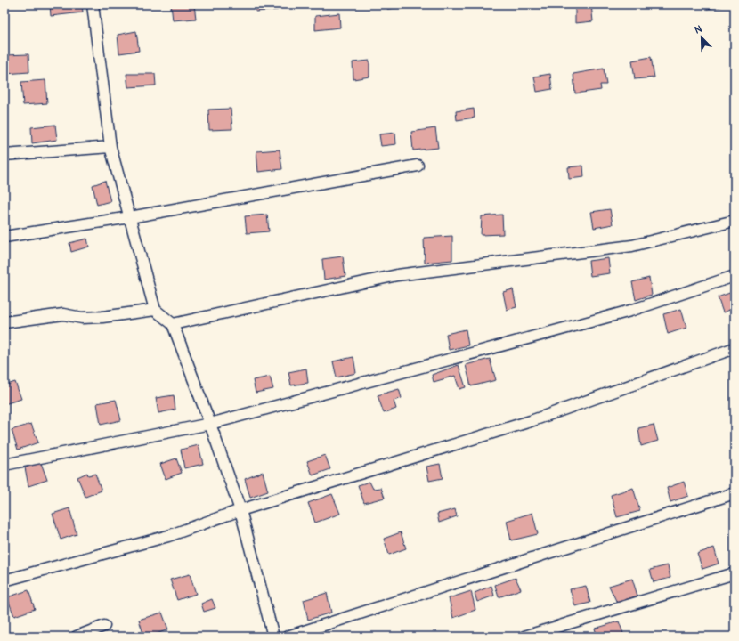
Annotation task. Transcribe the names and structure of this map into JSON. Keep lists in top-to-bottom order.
{
  "north": "top left"
}
